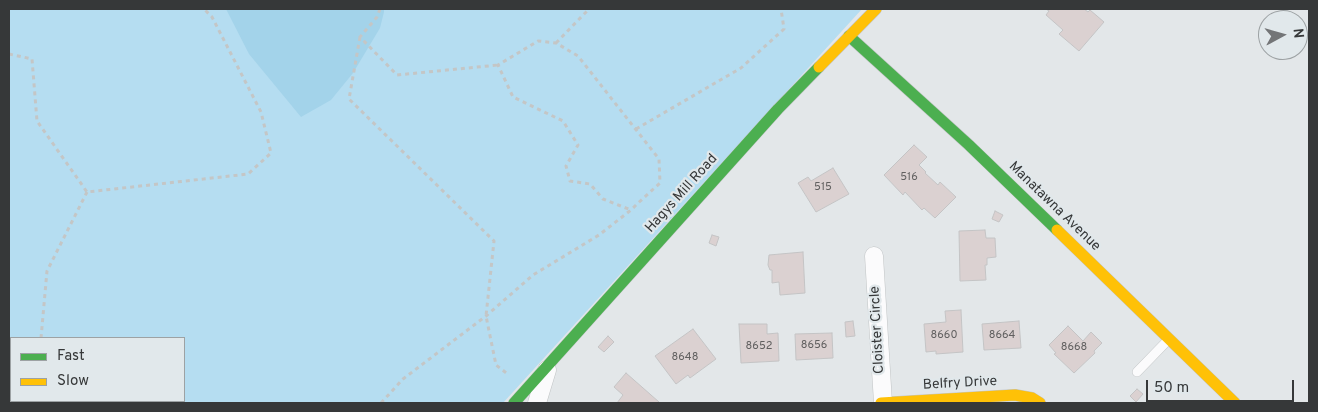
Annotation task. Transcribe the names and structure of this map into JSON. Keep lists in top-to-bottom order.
{
  "streets": {
    "street": [
      "Hagys Mill Road",
      "Manatawna Avenue",
      "Cloister Circle",
      "Belfry Drive"
    ]
  },
  "crossings": [
    ["Hagys Mill Road", "Manatawna Avenue"],
    ["Cloister Circle", "Belfry Drive"]
  ],
  "house_numbers": [
    "516",
    "515",
    "8660",
    "8664",
    "8656",
    "8652",
    "8668",
    "8648"
  ],
  "legend": ["Fast", "Slow"],
  "scale_bar": "50 m",
  "north": "right"
}
